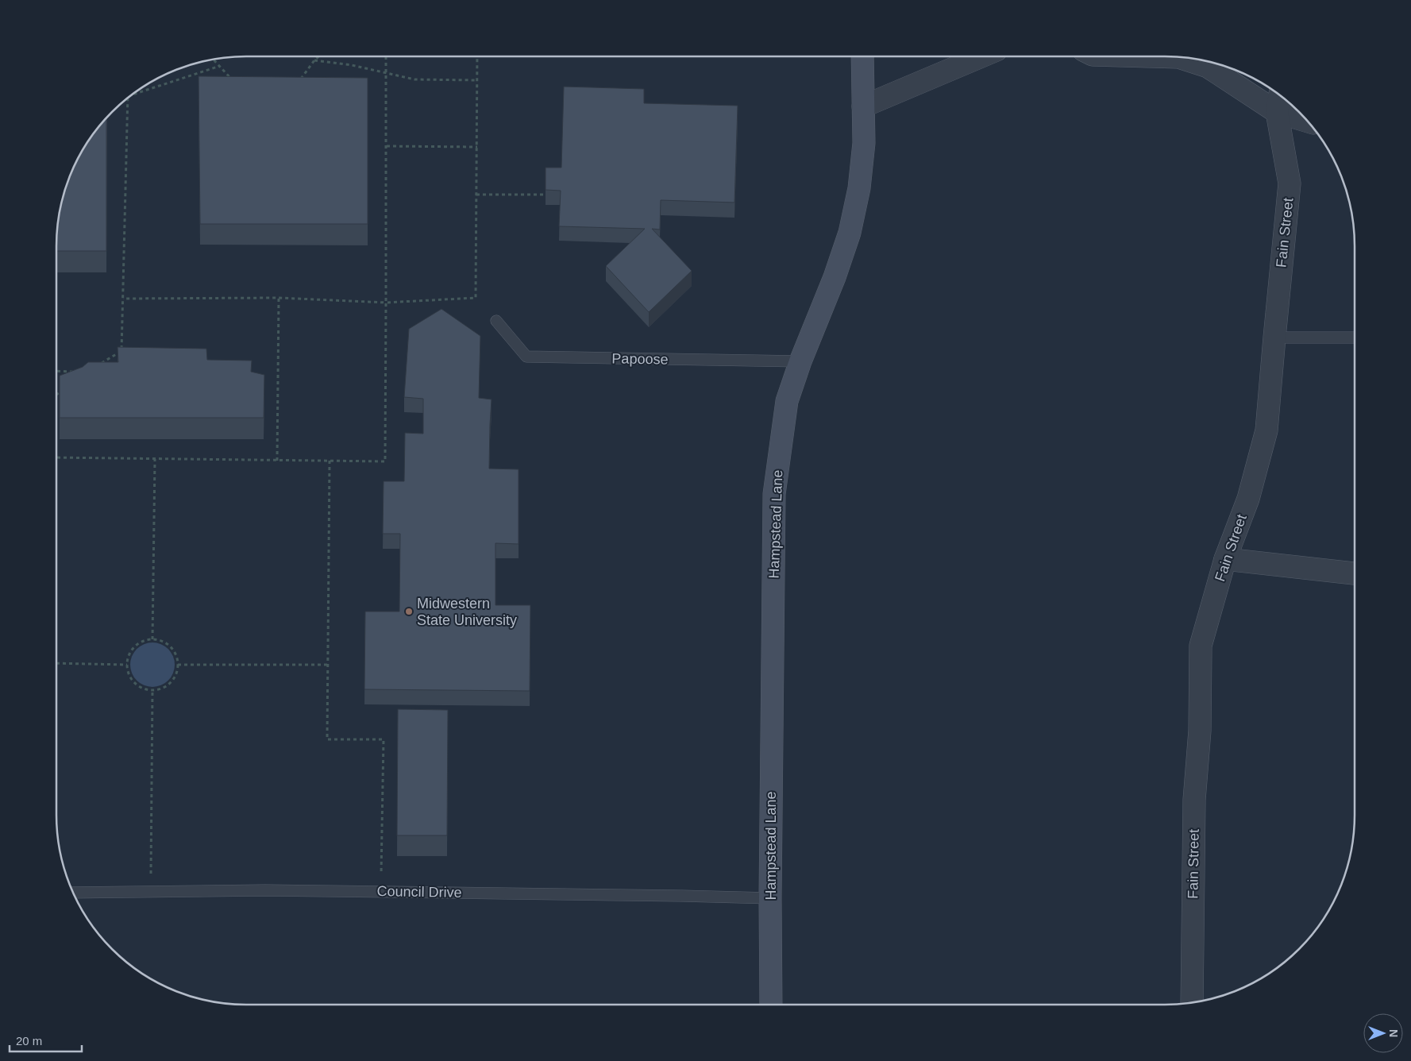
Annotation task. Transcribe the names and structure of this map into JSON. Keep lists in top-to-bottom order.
{
  "streets": {
    "street": ["Fain Street", "Hampstead Lane"],
    "lane": ["Papoose", "Council Drive"]
  },
  "crossings": [
    ["Papoose", "Hampstead Lane"],
    ["Hampstead Lane", "Council Drive"]
  ],
  "places": ["Midwestern State University"],
  "scale_bar": "20 m",
  "north": "right"
}
